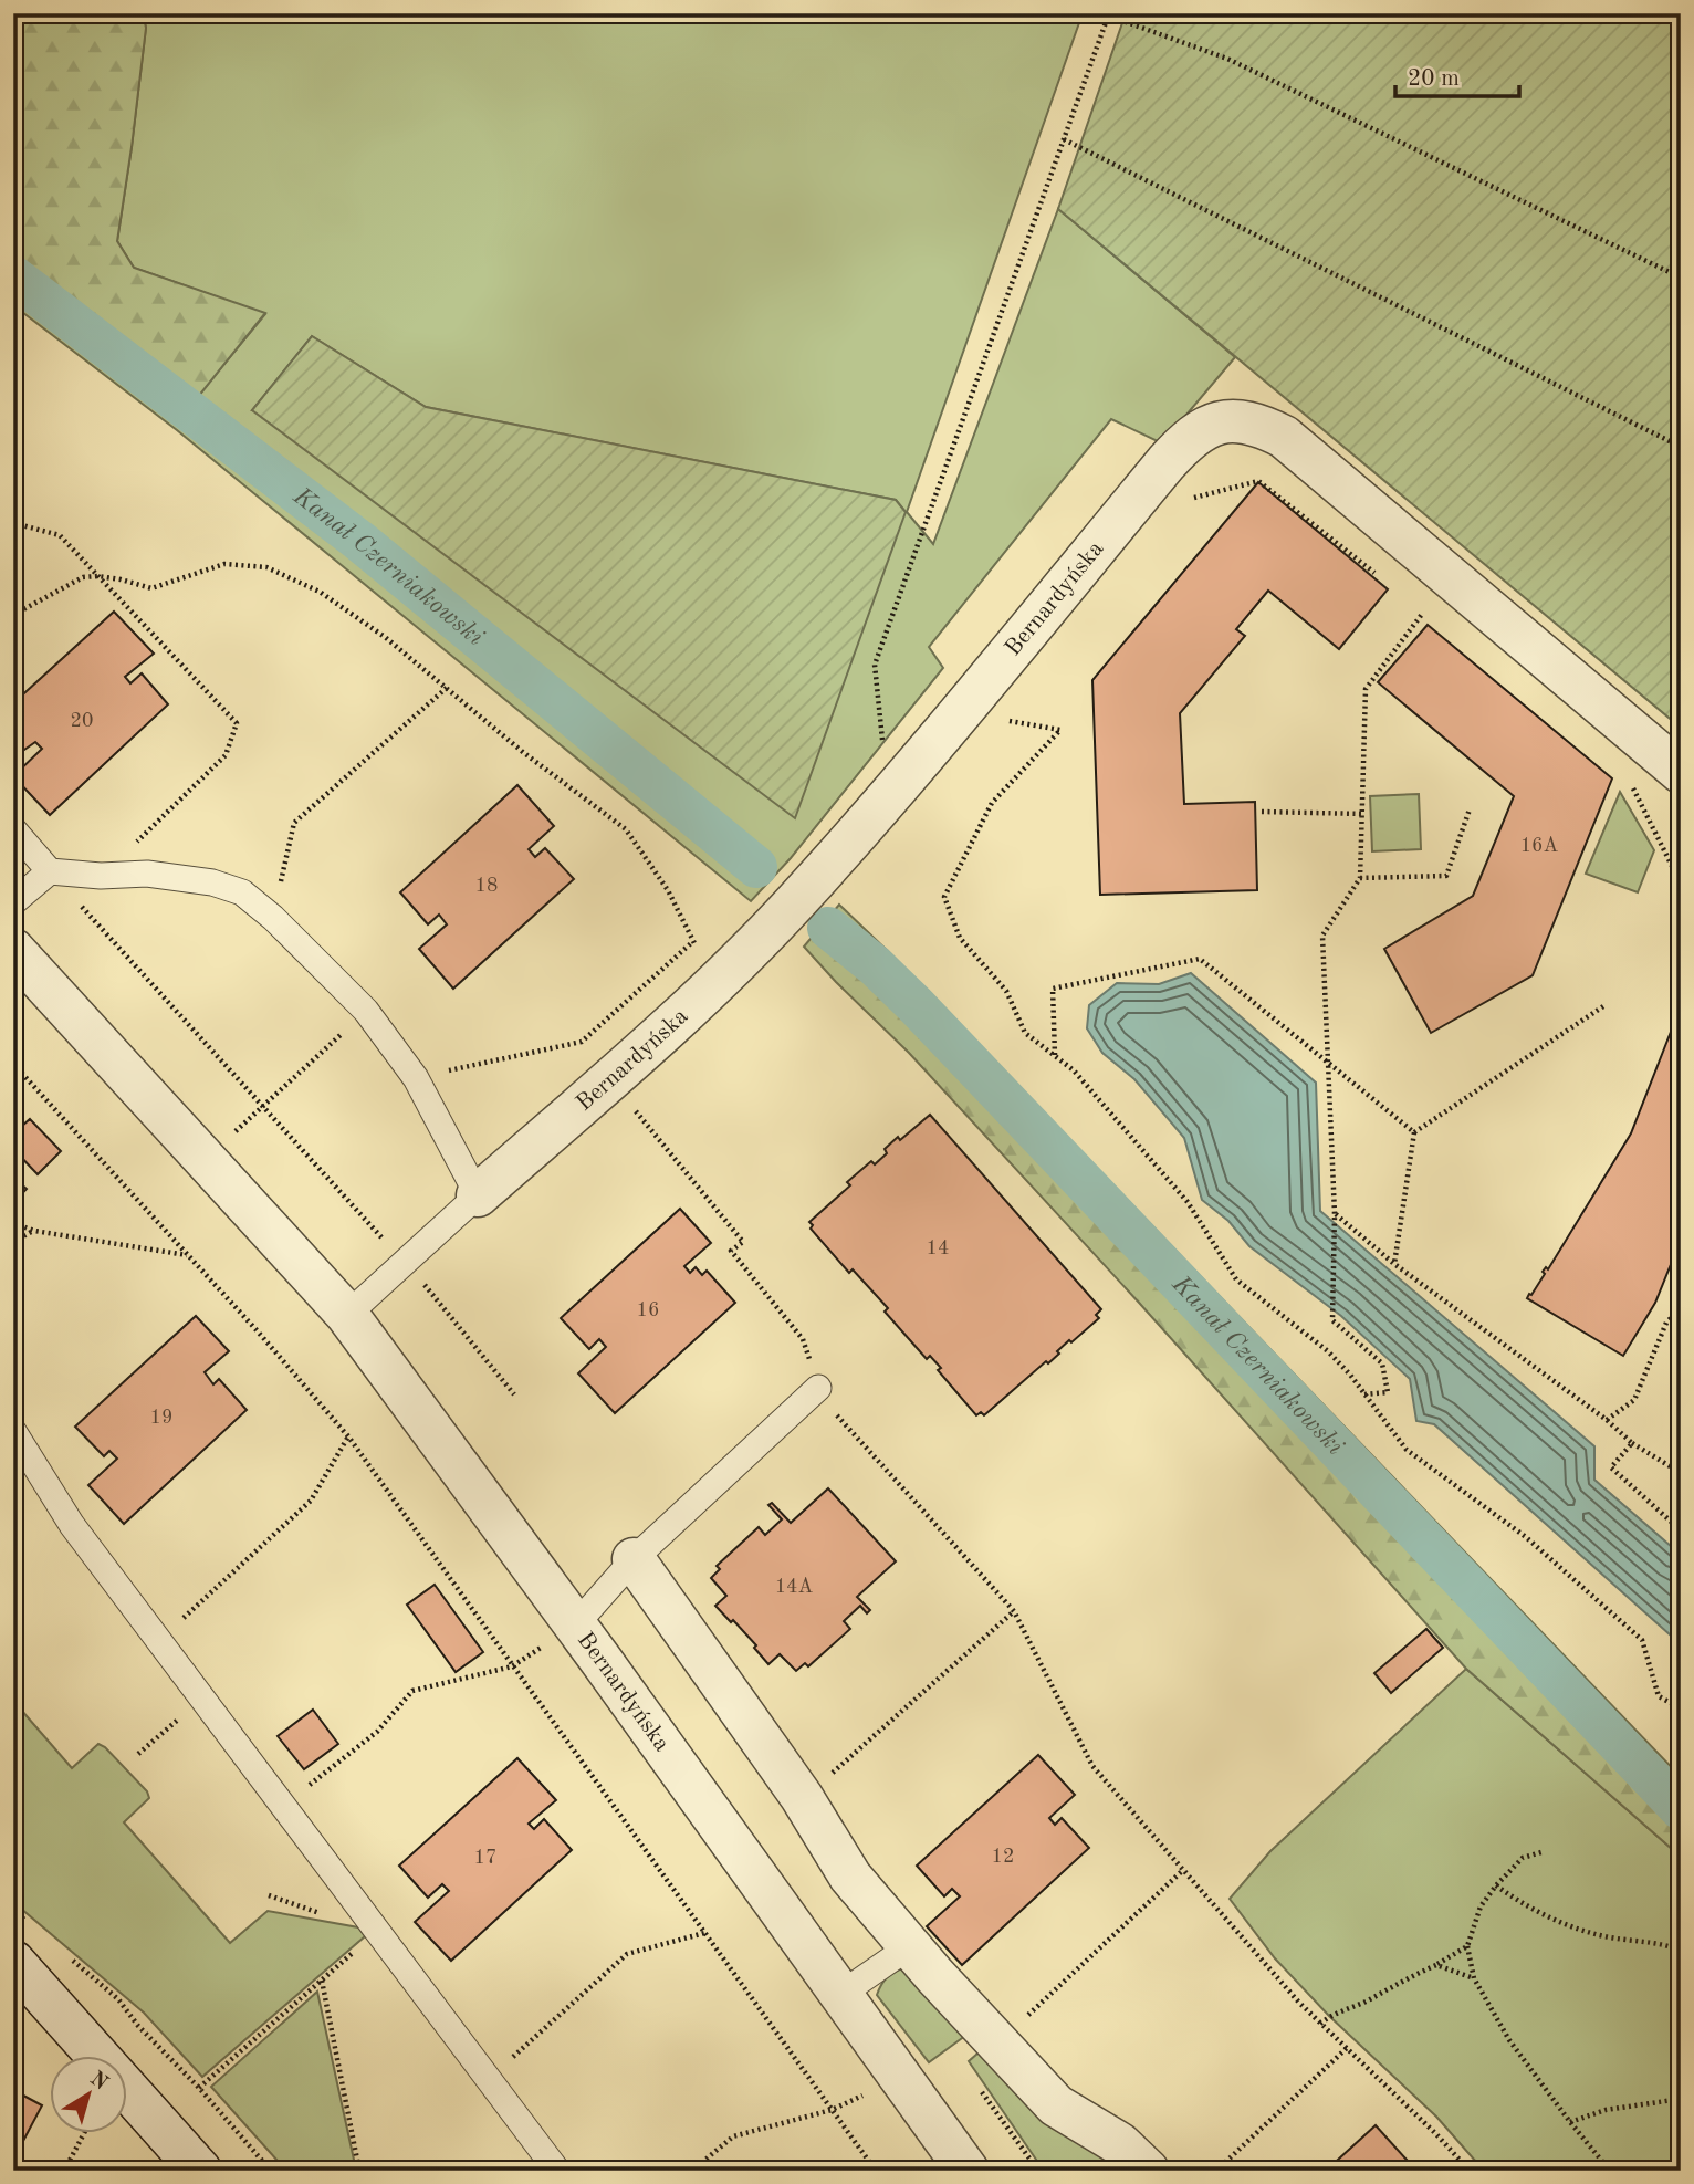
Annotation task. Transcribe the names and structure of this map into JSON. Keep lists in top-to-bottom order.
{
  "streets": {
    "street": ["Bernardyńska"]
  },
  "water": ["Kanał Czerniakowski"],
  "house_numbers": [
    "20",
    "16A",
    "18",
    "14",
    "16",
    "19",
    "14A",
    "12",
    "17"
  ],
  "scale_bar": "20 m",
  "north": "top right"
}
